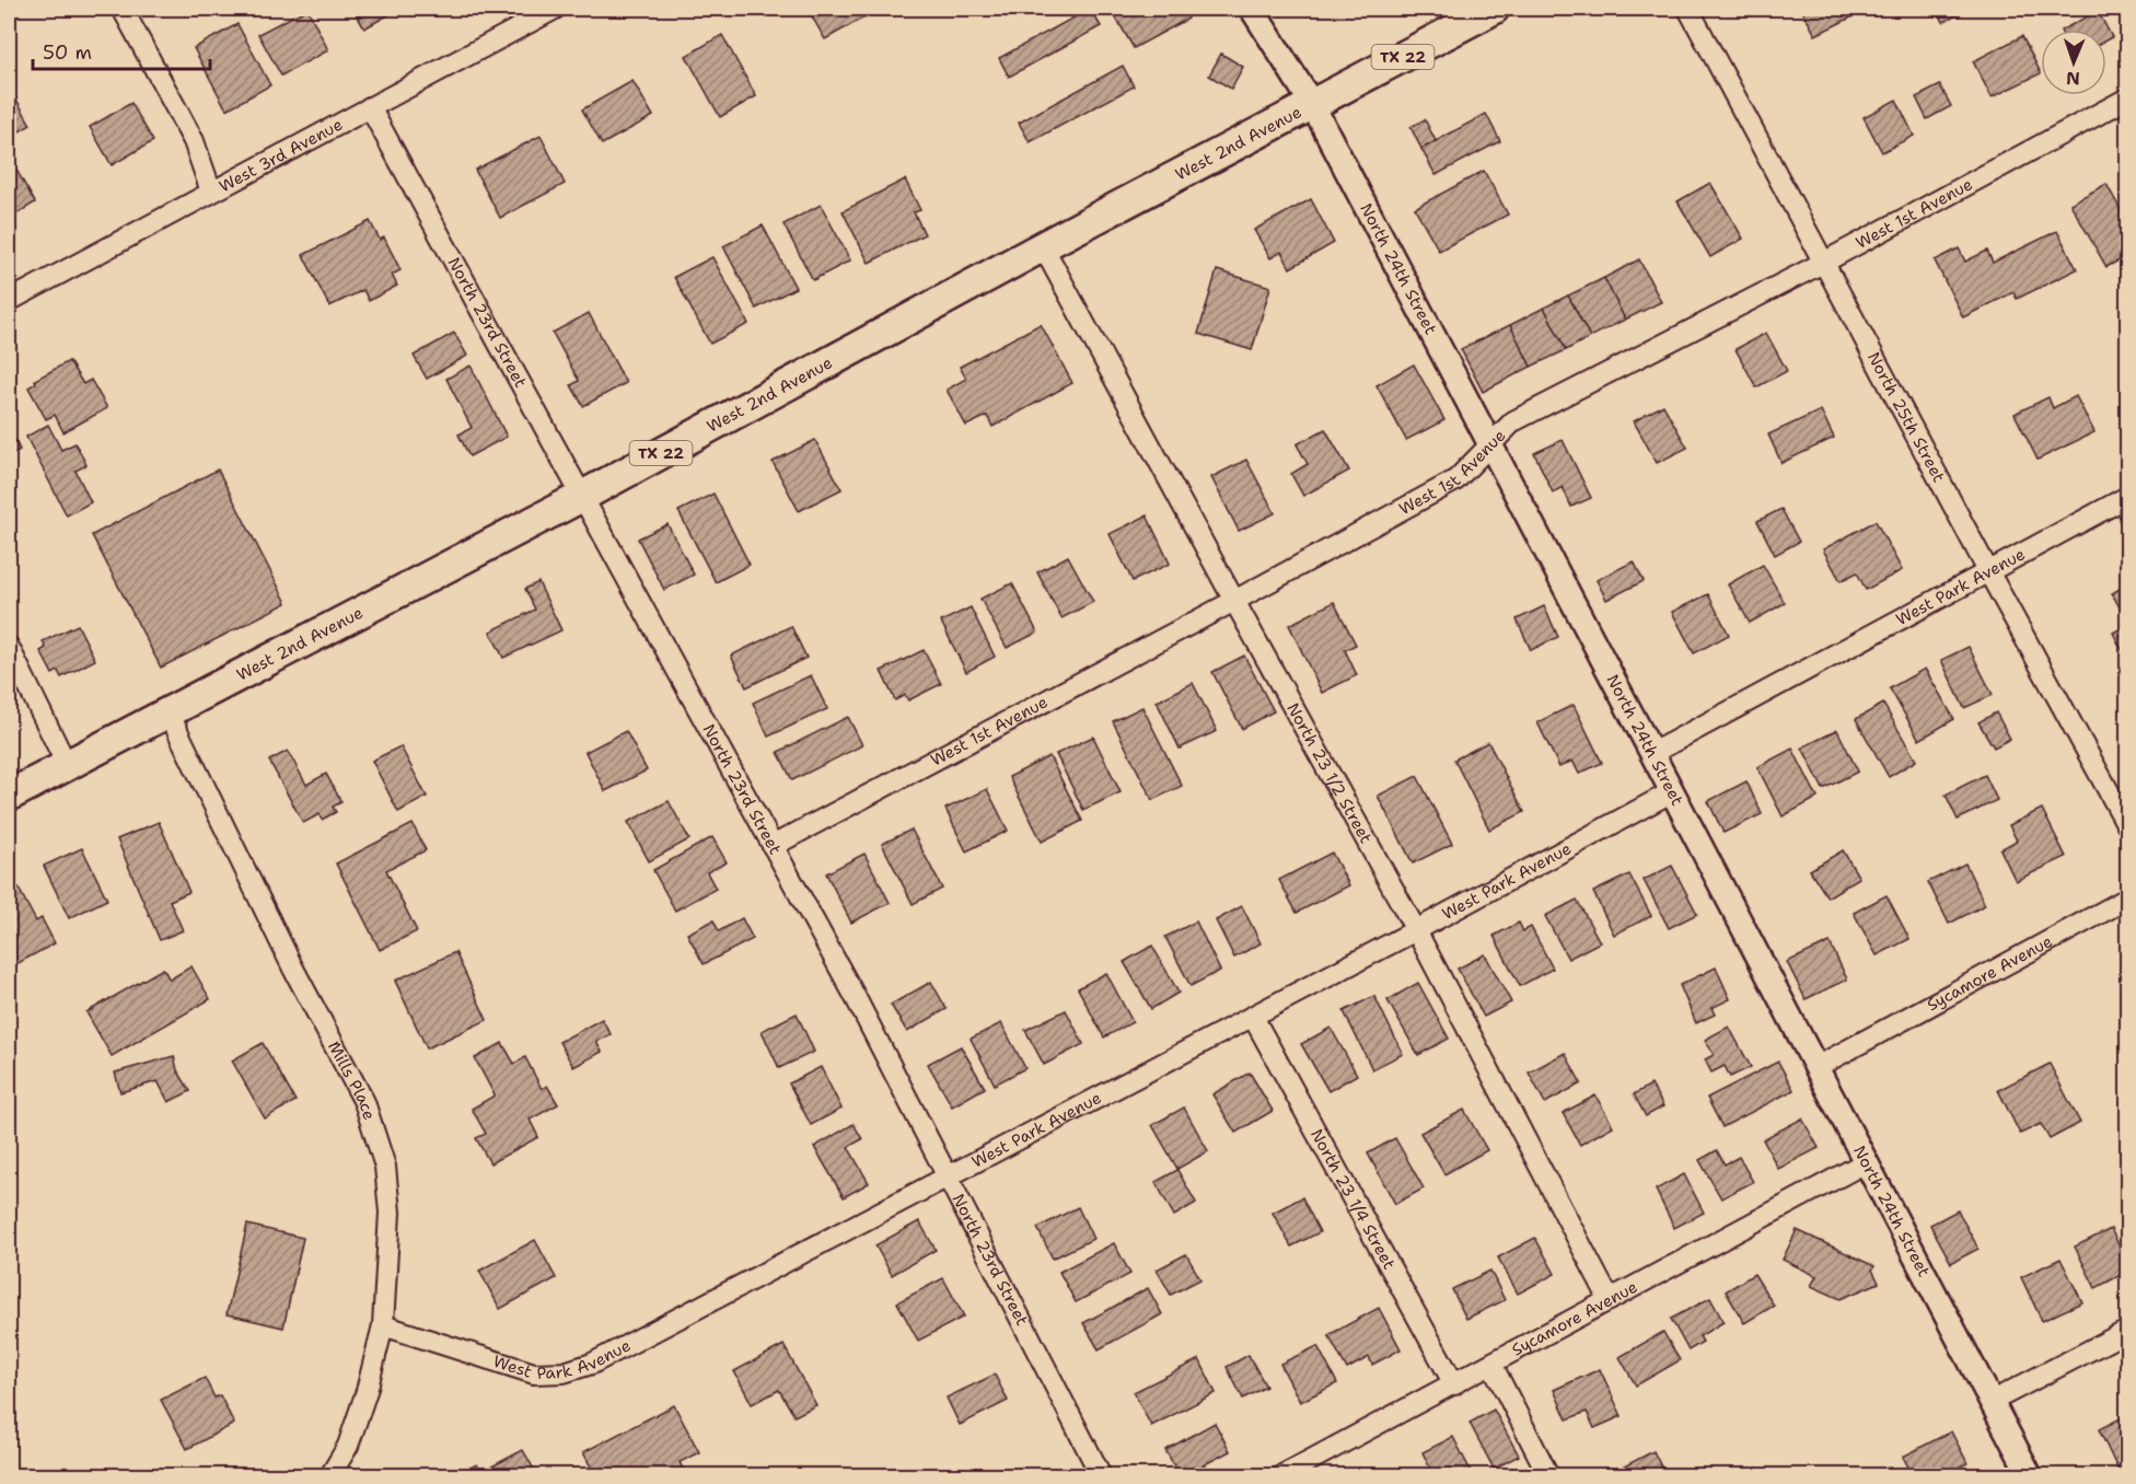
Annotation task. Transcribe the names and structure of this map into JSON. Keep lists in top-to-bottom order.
{
  "streets": {
    "main road": ["TX 22", "West 2nd Avenue"],
    "street": [
      "West 3rd Avenue",
      "West 1st Avenue",
      "North 24th Street",
      "North 23rd Street",
      "North 25th Street",
      "West Park Avenue",
      "North 23 1/2 Street",
      "Sycamore Avenue",
      "Mills Place",
      "North 23 1/4 Street"
    ]
  },
  "crossings": [
    ["West 2nd Avenue", "North 24th Street"],
    ["West 2nd Avenue", "North 23rd Street"],
    ["West 2nd Avenue", "North 23 1/2 Street"],
    ["West 2nd Avenue", "Mills Place"],
    ["West 3rd Avenue", "North 23rd Street"],
    ["West 1st Avenue", "North 24th Street"],
    ["West 1st Avenue", "North 23rd Street"],
    ["West 1st Avenue", "North 25th Street"],
    ["West 1st Avenue", "North 23 1/2 Street"],
    ["North 24th Street", "West Park Avenue"],
    ["North 24th Street", "Sycamore Avenue"],
    ["North 23rd Street", "West Park Avenue"],
    ["North 25th Street", "West Park Avenue"],
    ["West Park Avenue", "North 23 1/2 Street"],
    ["West Park Avenue", "Mills Place"],
    ["West Park Avenue", "North 23 1/4 Street"],
    ["North 23 1/2 Street", "Sycamore Avenue"],
    ["Sycamore Avenue", "North 23 1/4 Street"]
  ],
  "scale_bar": "50 m",
  "north": "bottom"
}
